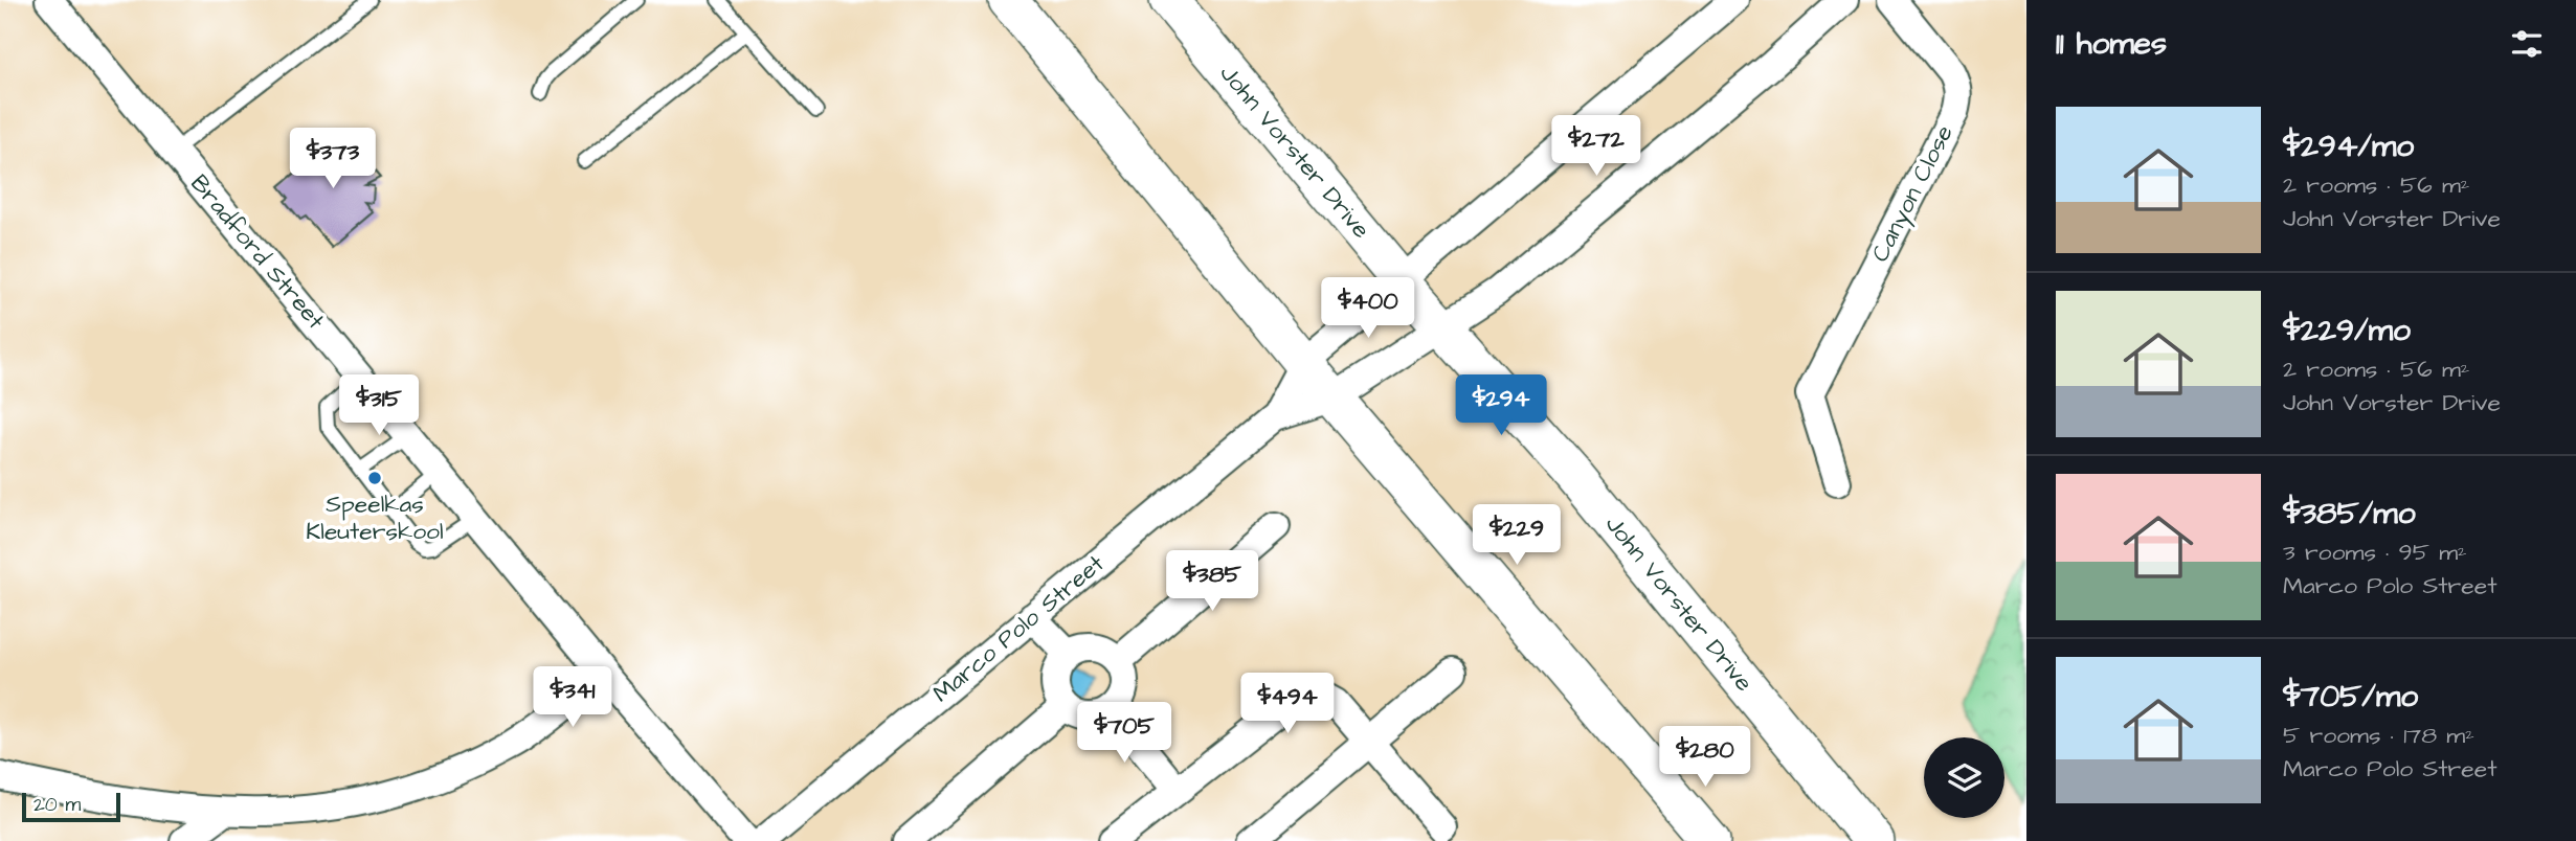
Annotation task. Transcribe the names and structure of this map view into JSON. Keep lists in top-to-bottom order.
{
  "streets": {
    "main road": ["John Vorster Drive"],
    "street": ["Canyon Close", "Bradford Street", "Marco Polo Street"]
  },
  "crossings": [
    ["John Vorster Drive", "Marco Polo Street"]
  ],
  "places": ["Speelkas Kleuterskool"],
  "scale_bar": "20 m",
  "page": {
    "heading": "11 homes",
    "list": [
      {
        "name": "$294/mo",
        "note": "2 rooms · 56 m² · John Vorster Drive"
      },
      {
        "name": "$229/mo",
        "note": "2 rooms · 56 m² · John Vorster Drive"
      },
      {
        "name": "$385/mo",
        "note": "3 rooms · 95 m² · Marco Polo Street"
      },
      {
        "name": "$705/mo",
        "note": "5 rooms · 178 m² · Marco Polo Street"
      }
    ],
    "price": [
      "$272",
      "$373",
      "$400",
      "$315",
      "$294",
      "$229",
      "$385",
      "$341",
      "$494",
      "$705",
      "$280"
    ],
    "scale": "20 m"
  }
}
